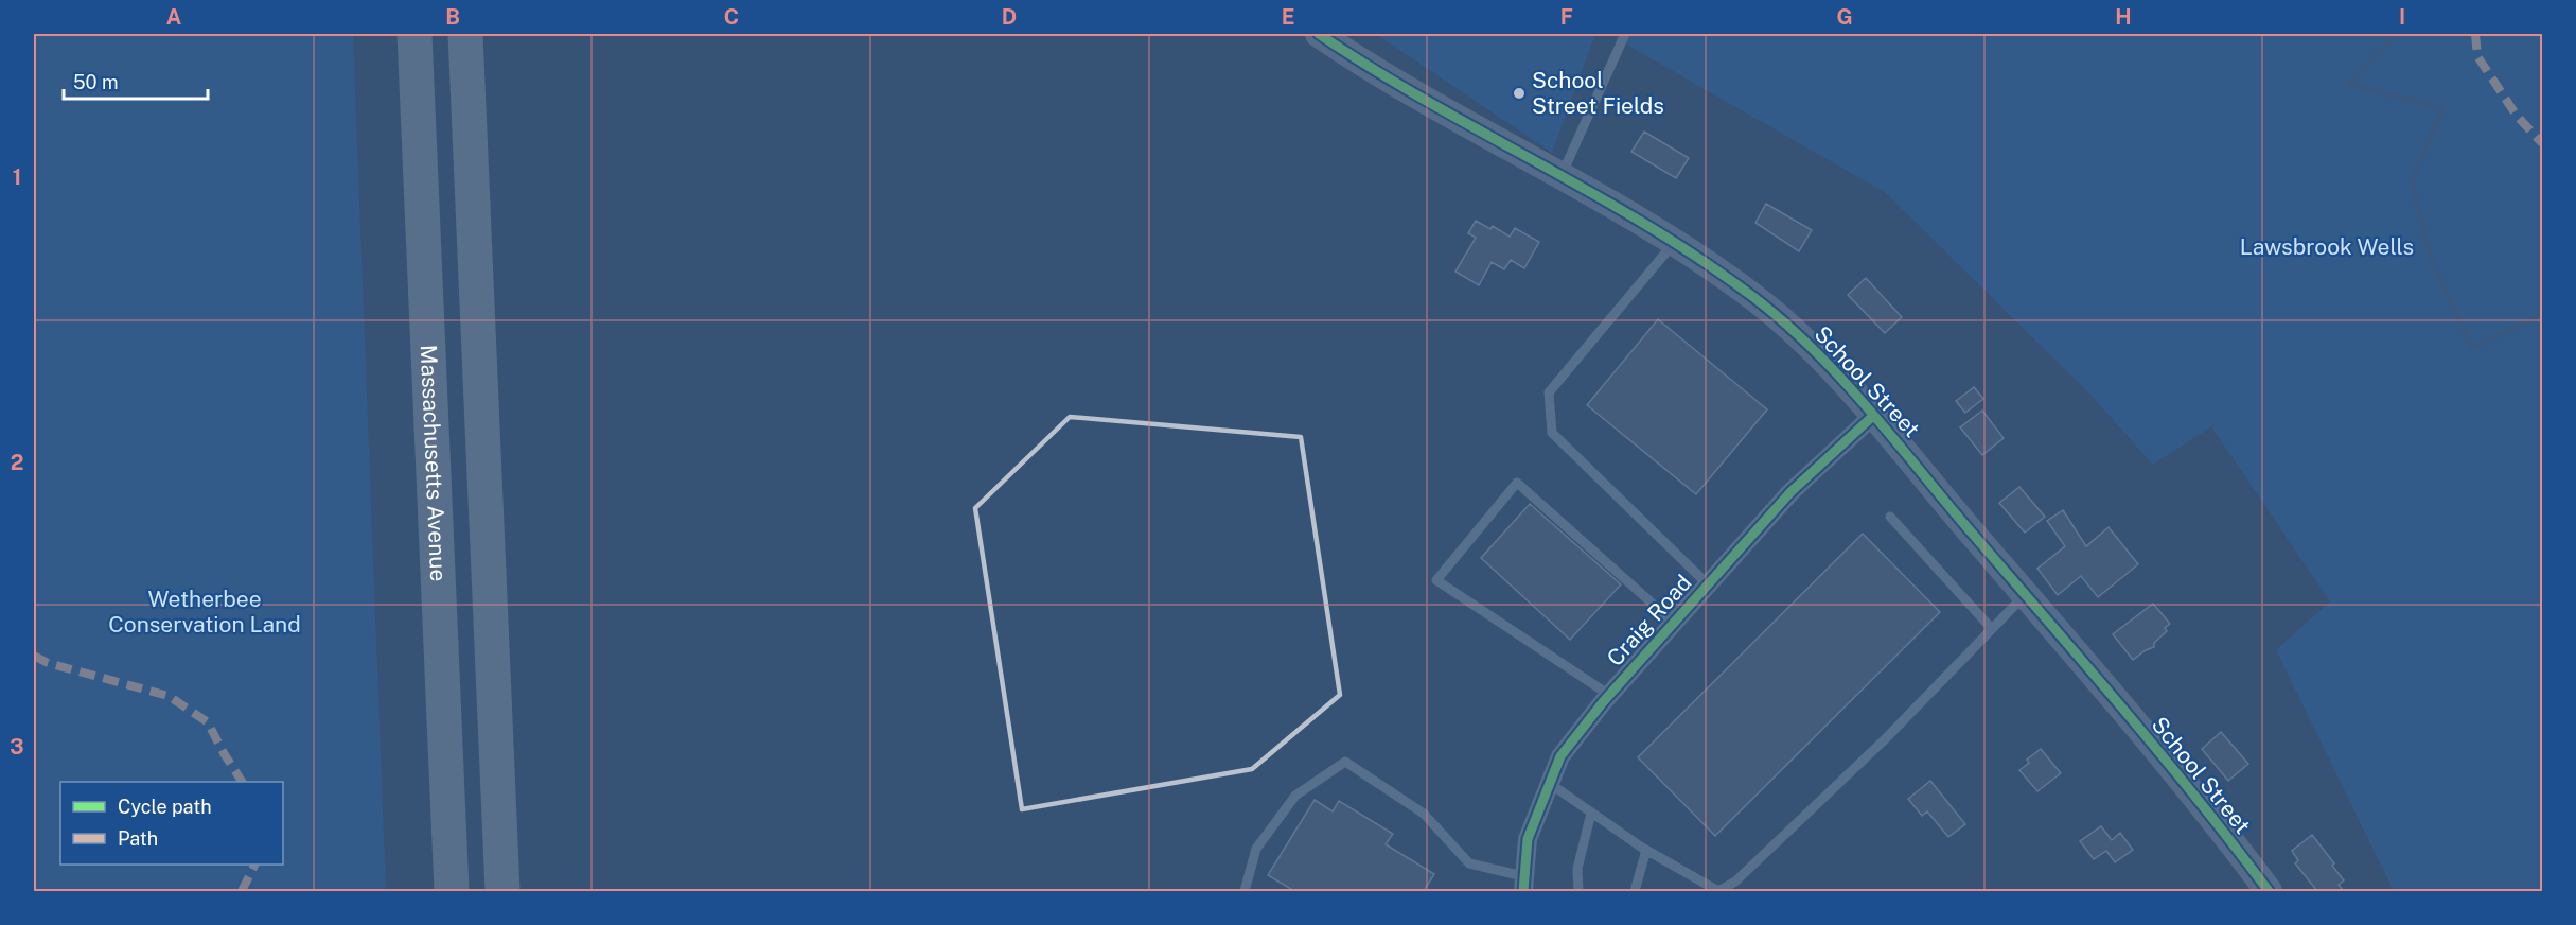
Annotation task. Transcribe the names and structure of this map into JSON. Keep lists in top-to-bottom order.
{
  "streets": {
    "highway": ["Massachusetts Avenue"],
    "street": ["School Street", "Craig Road"]
  },
  "crossings": [
    ["School Street", "Craig Road"]
  ],
  "parks": ["Lawsbrook Wells", "Wetherbee Conservation Land"],
  "places": ["School Street Fields"],
  "legend": ["Cycle path", "Path"],
  "scale_bar": "50 m",
  "grid": {
    "columns": [
      "A",
      "B",
      "C",
      "D",
      "E",
      "F",
      "G",
      "H",
      "I"
    ],
    "rows": ["1", "2", "3"]
  }
}
